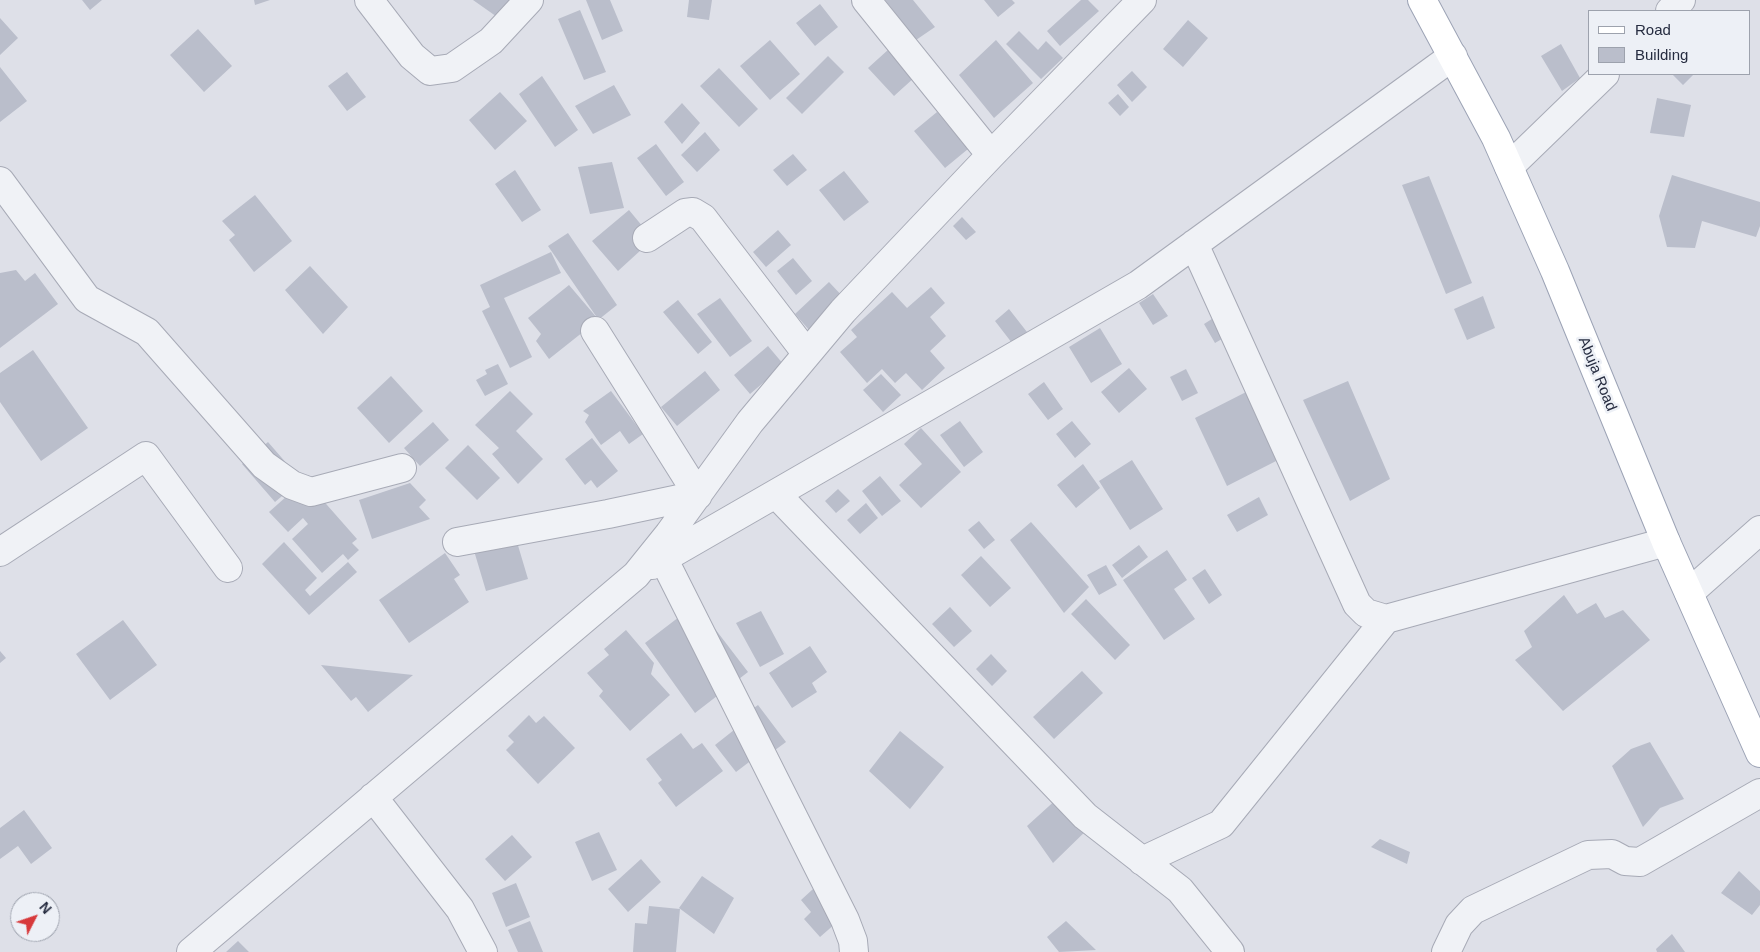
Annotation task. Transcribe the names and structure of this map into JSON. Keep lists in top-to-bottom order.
{
  "streets": {
    "main road": ["Abuja Road"]
  },
  "legend": ["Road", "Building"],
  "north": "top right"
}
